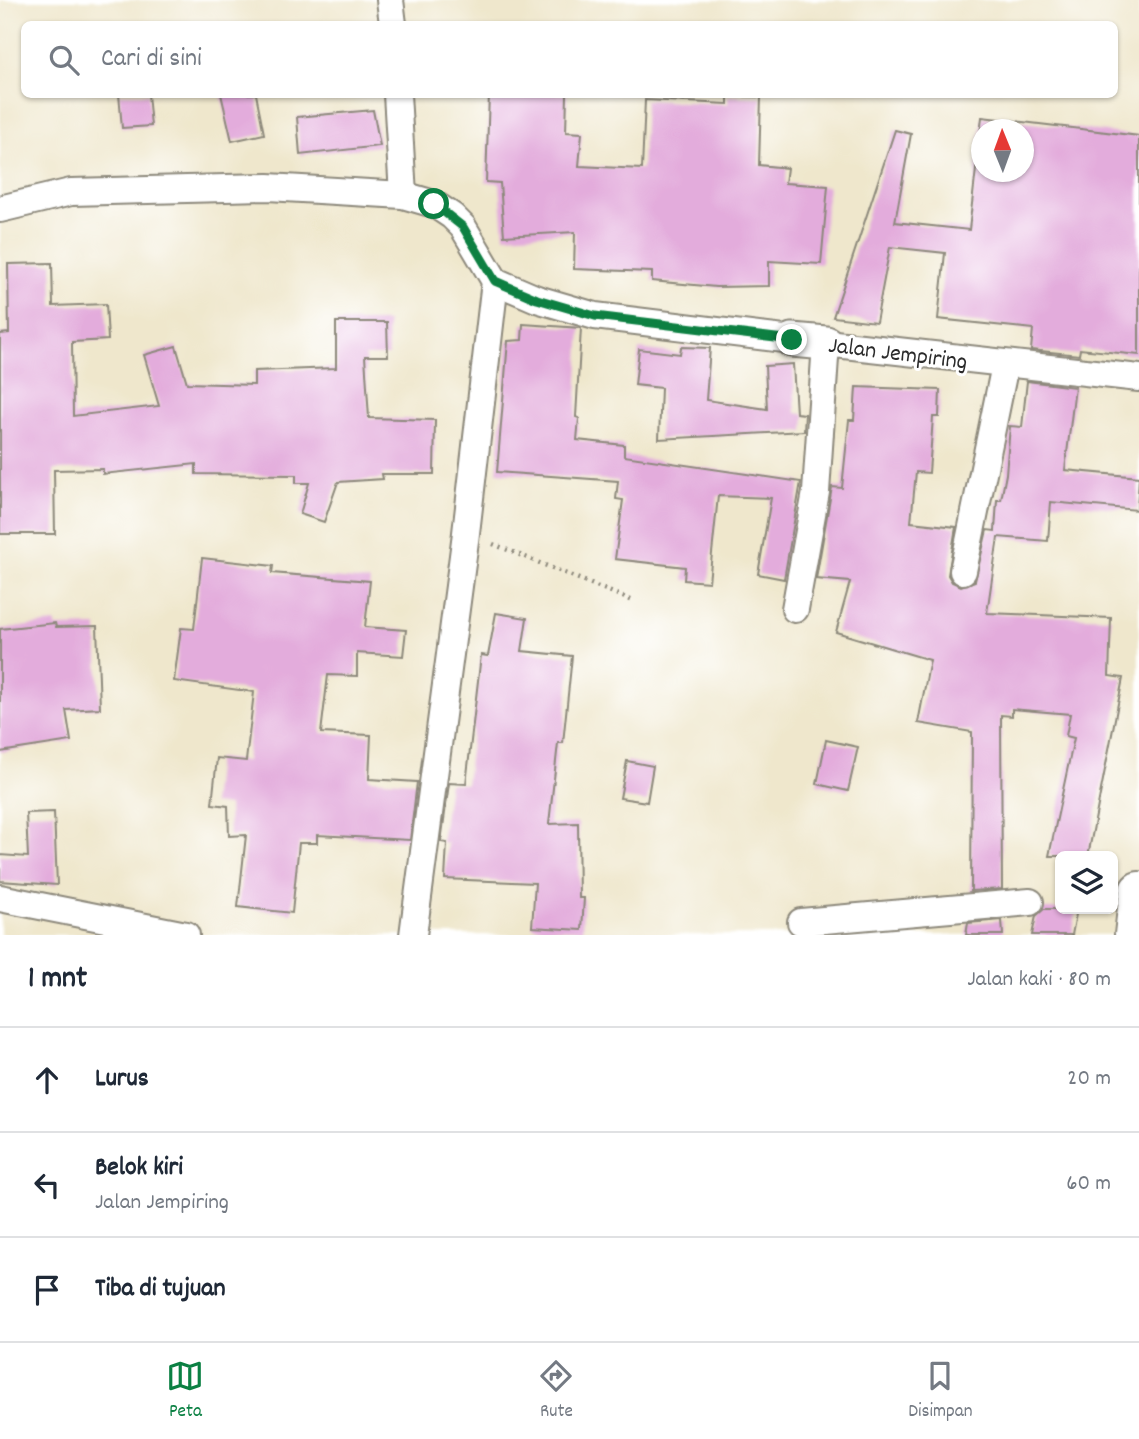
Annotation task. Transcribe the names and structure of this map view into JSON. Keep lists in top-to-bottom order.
{
  "streets": {
    "street": ["Jalan Jempiring"]
  },
  "north": "top",
  "page": {
    "search": "Cari di sini",
    "heading": ["1 mnt", "Jalan kaki · 80 m"],
    "list": [
      ["Lurus", "20 m"],
      ["Belok kiri", "Jalan Jempiring", "60 m"],
      "Tiba di tujuan"
    ],
    "nav": ["Peta", "Rute", "Disimpan"]
  }
}
